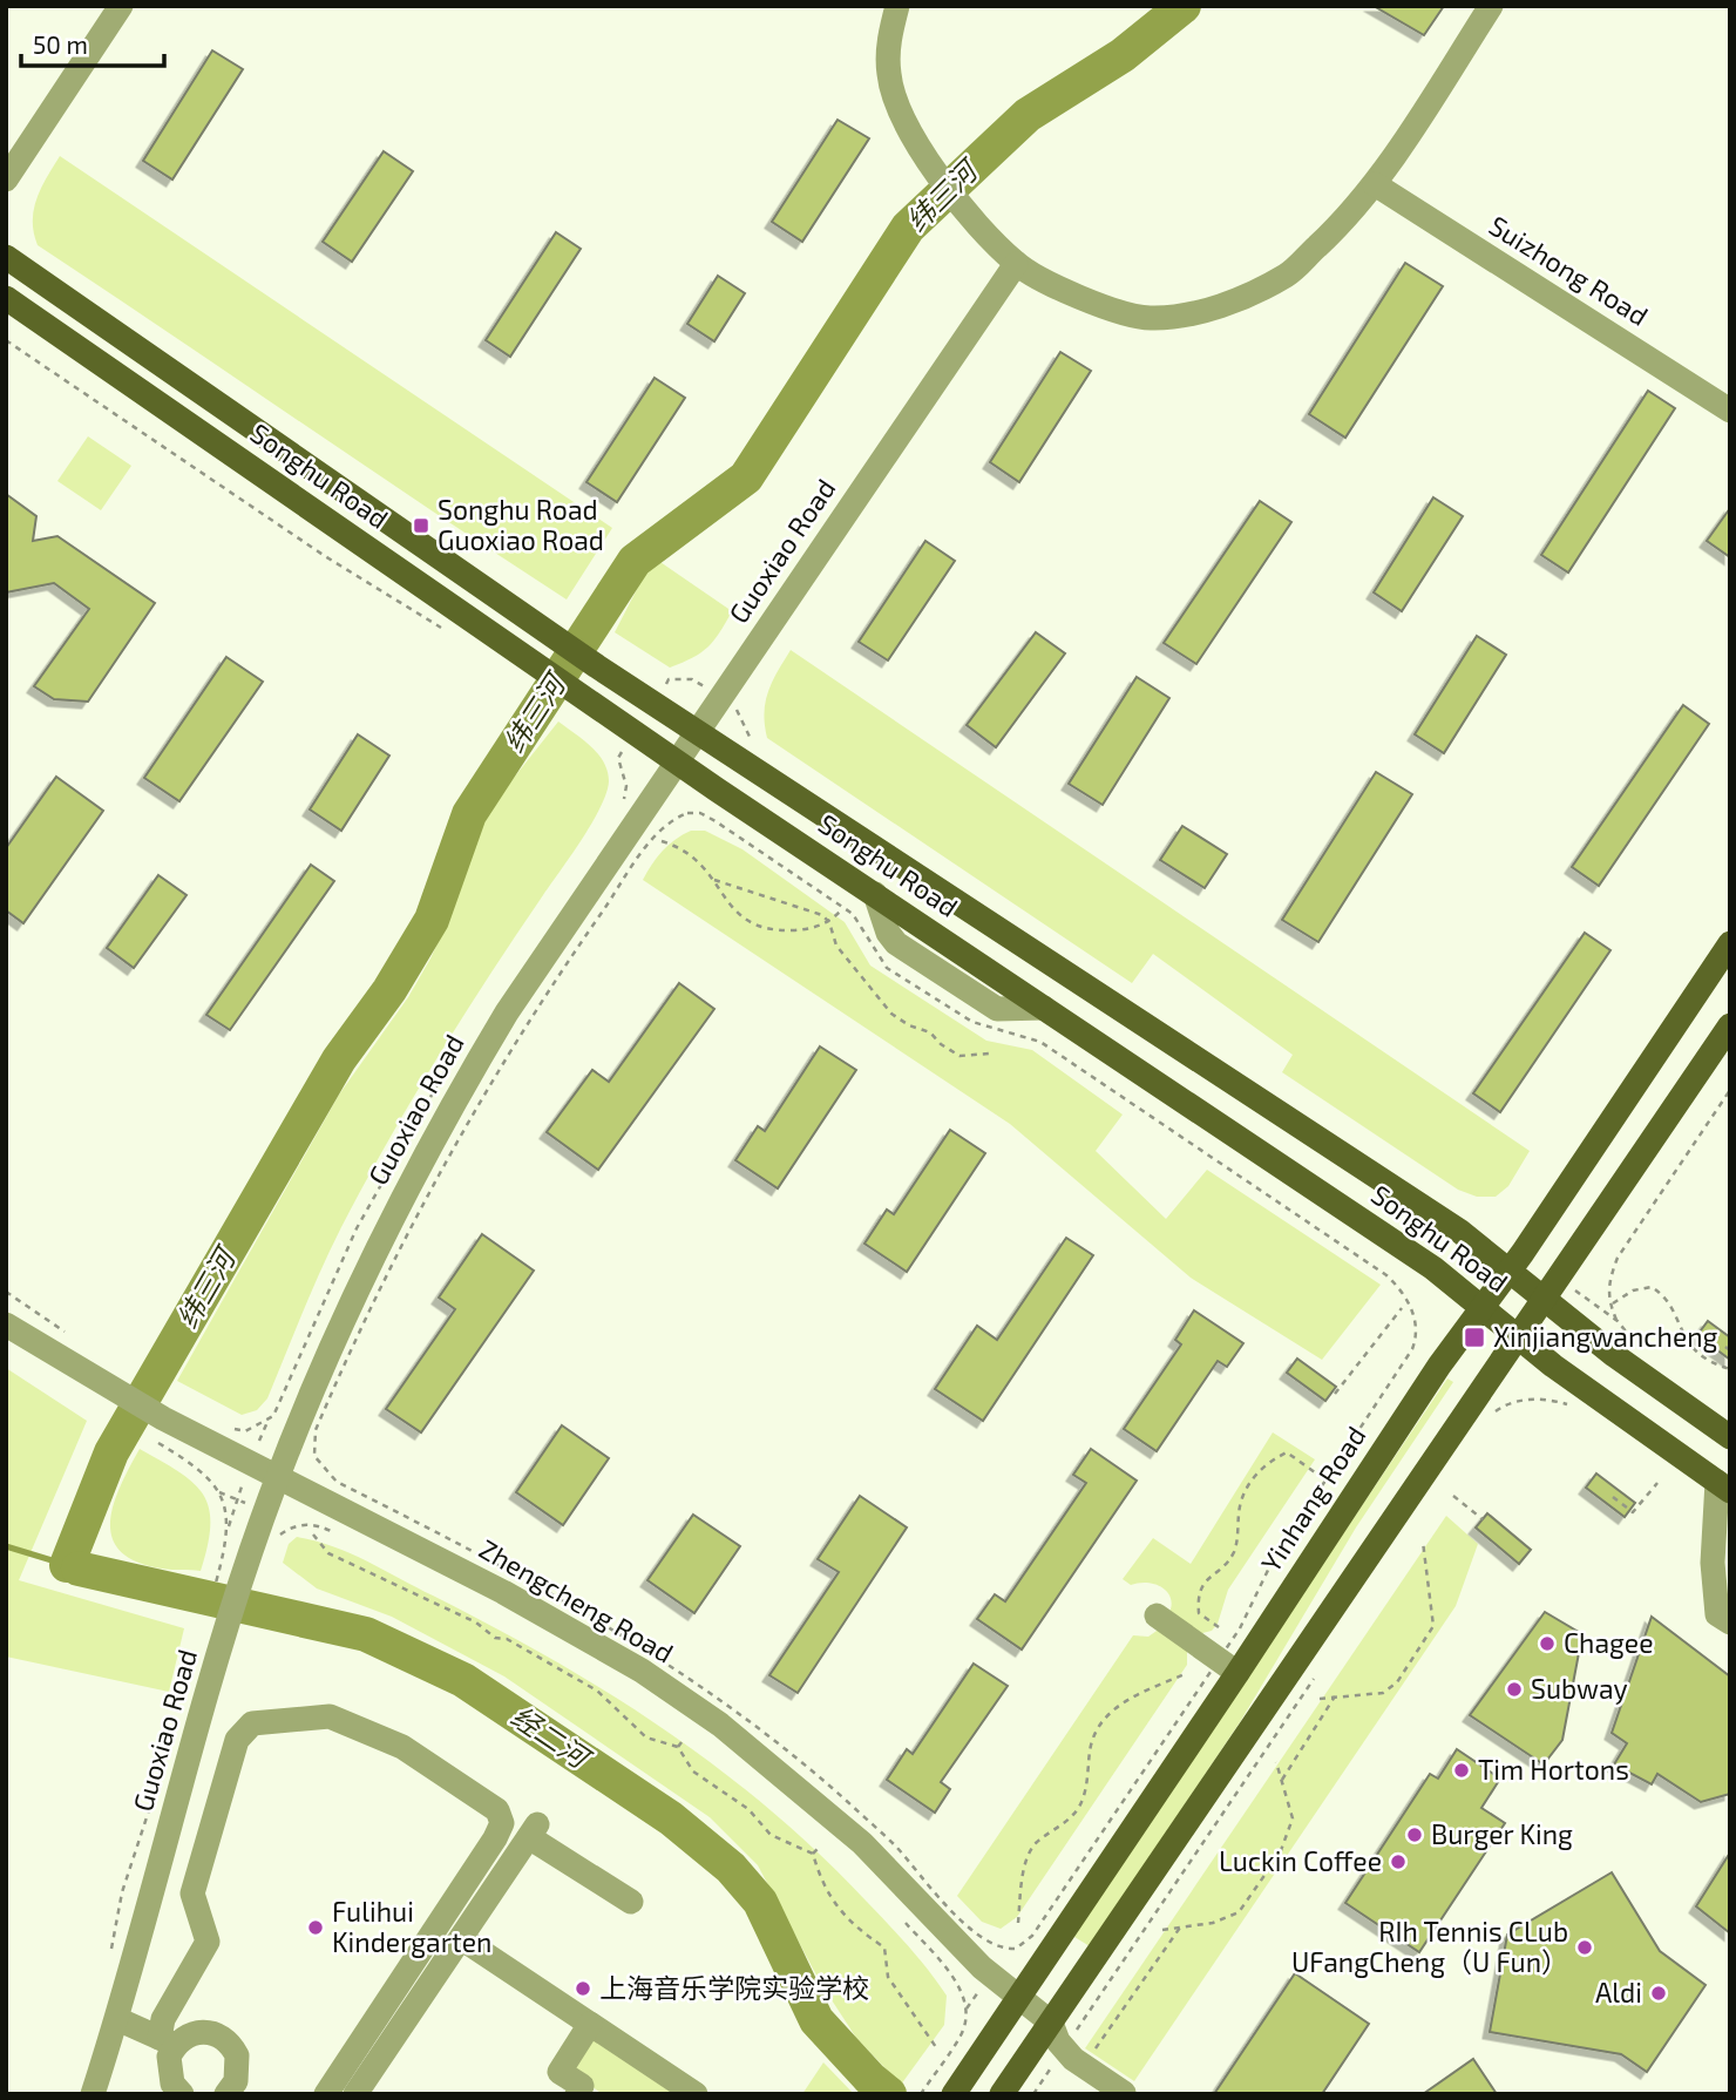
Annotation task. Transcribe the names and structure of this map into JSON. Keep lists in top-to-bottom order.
{
  "streets": {
    "main road": ["Songhu Road", "Yinhang Road"],
    "street": ["Suizhong Road", "Guoxiao Road", "Zhengcheng Road"]
  },
  "crossings": [
    ["Songhu Road", "Guoxiao Road"],
    ["Songhu Road", "Yinhang Road"],
    ["Guoxiao Road", "Zhengcheng Road"],
    ["Yinhang Road", "Zhengcheng Road"]
  ],
  "water": ["纬三河", "经二河"],
  "places": {
    "transit": ["Songhu Road Guoxiao Road", "Xinjiangwancheng"],
    "other": [
      "Chagee",
      "Subway",
      "Tim Hortons",
      "Burger King",
      "Luckin Coffee",
      "Fulihui Kindergarten",
      "RIh Tennis CLub UFangCheng（U Fun）",
      "上海音乐学院实验学校",
      "Aldi"
    ]
  },
  "scale_bar": "50 m"
}
